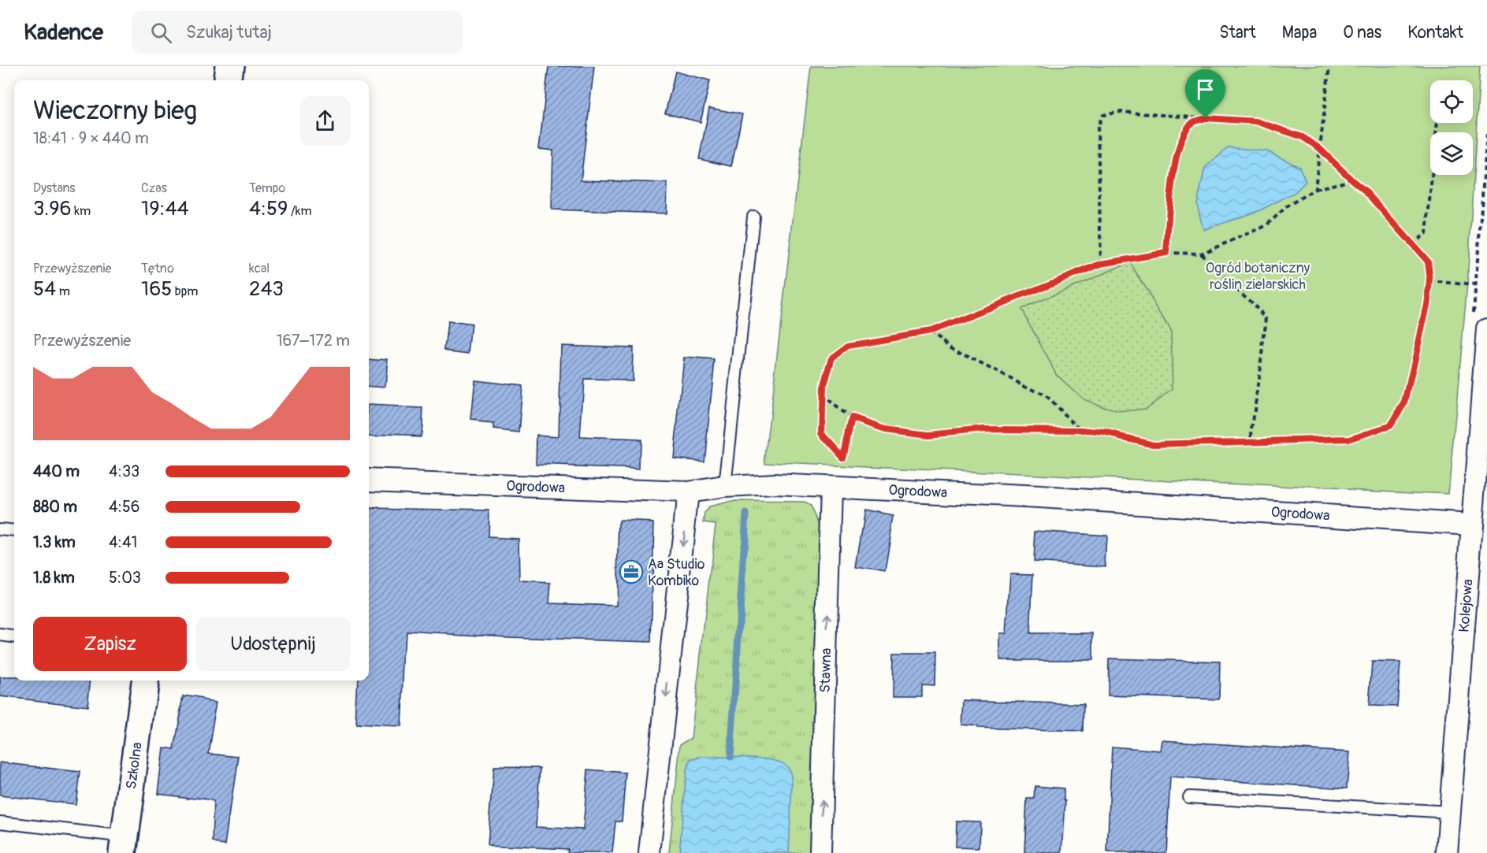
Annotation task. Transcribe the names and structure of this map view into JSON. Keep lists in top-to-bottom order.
{
  "streets": {
    "street": [
      "Ogrodowa",
      "Kolejowa",
      "Stawna",
      "Szkolna"
    ]
  },
  "crossings": [
    ["Ogrodowa", "Kolejowa"],
    ["Ogrodowa", "Stawna"]
  ],
  "parks": ["Ogród botaniczny roślin zielarskich"],
  "places": {
    "office": ["Aa Studio Kombiko"]
  },
  "page": {
    "header": "Kadence",
    "search": "Szukaj tutaj",
    "nav": [
      "Start",
      "Mapa",
      "O nas",
      "Kontakt"
    ],
    "heading": ["Wieczorny bieg", "18:41 · 9 × 440 m"],
    "stats": [
      ["Dystans", "3.96 km"],
      ["Czas", "19:44"],
      ["Tempo", "4:59 /km"],
      ["Przewyższenie", "54 m"],
      ["Tętno", "165 bpm"],
      ["kcal", "243"]
    ],
    "chart": ["Przewyższenie", "167–172 m"],
    "list": [
      {
        "name": "440 m",
        "note": "4:33"
      },
      {
        "name": "880 m",
        "note": "4:56"
      },
      {
        "name": "1.3 km",
        "note": "4:41"
      },
      {
        "name": "1.8 km",
        "note": "5:03"
      }
    ],
    "buttons": ["Zapisz", "Udostępnij"]
  }
}
